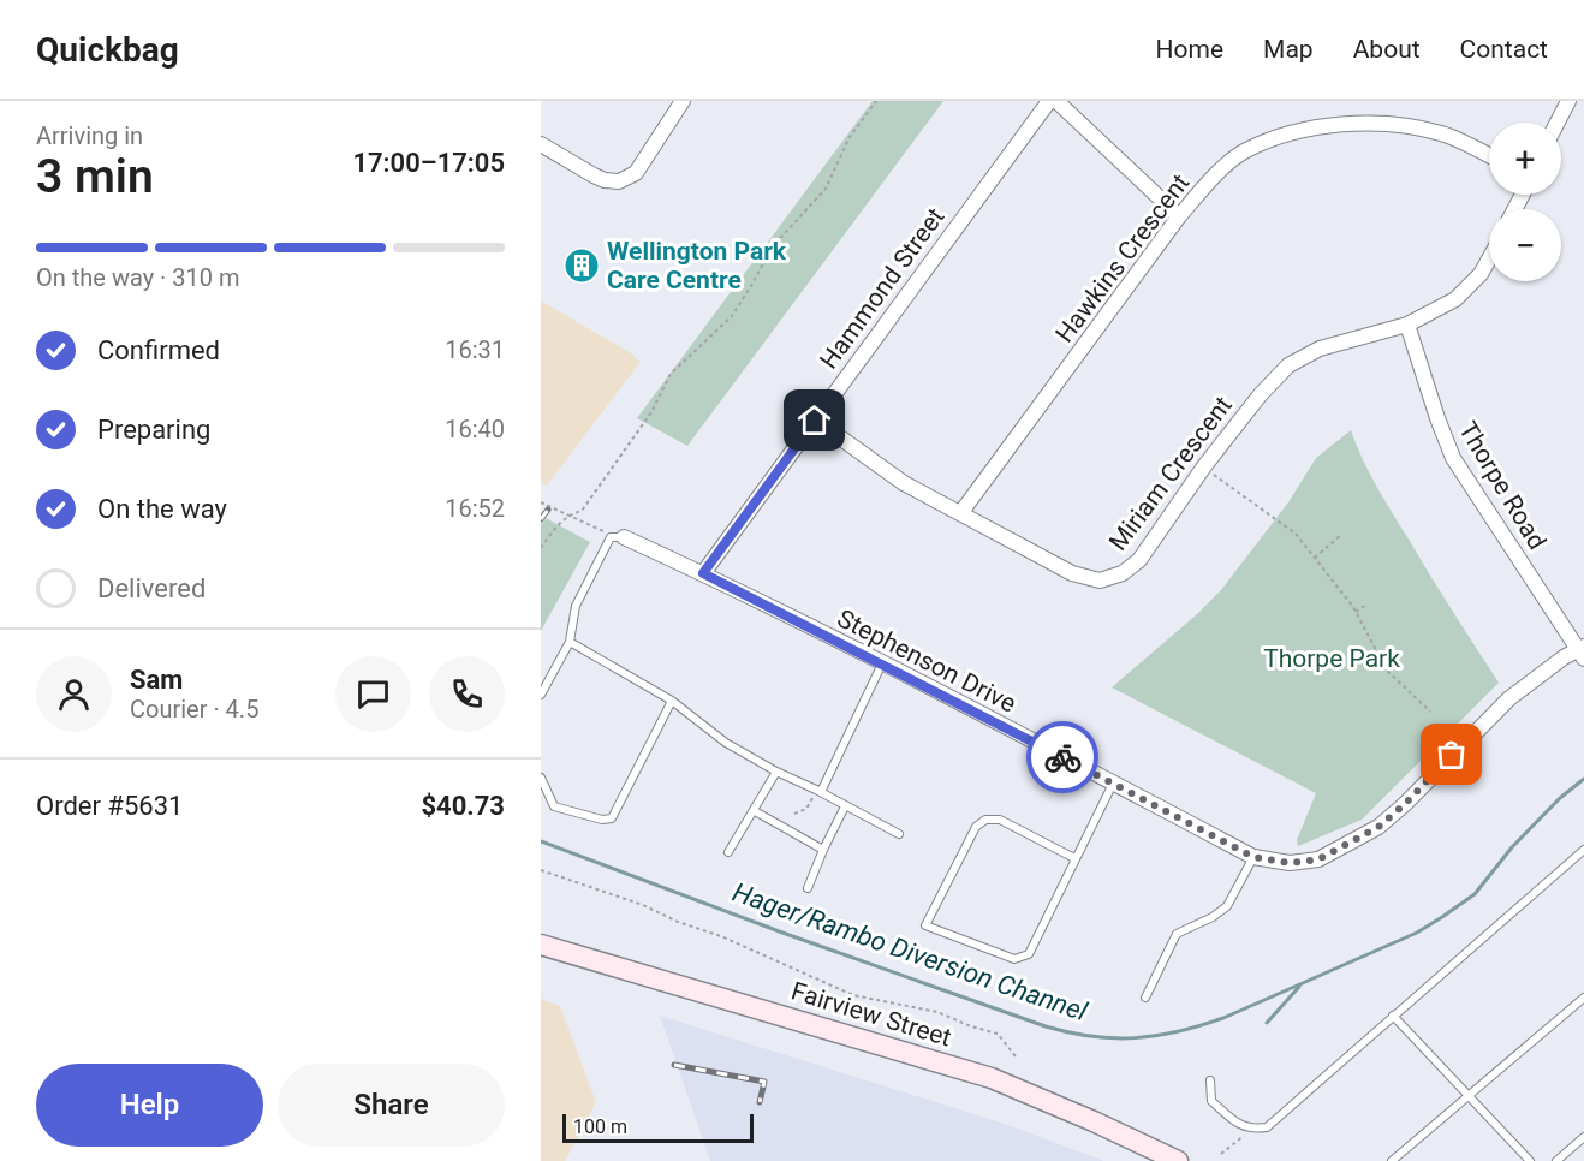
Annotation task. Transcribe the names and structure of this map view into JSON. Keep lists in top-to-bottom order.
{
  "streets": {
    "main road": ["Fairview Street"],
    "street": [
      "Hawkins Crescent",
      "Hammond Street",
      "Miriam Crescent",
      "Thorpe Road",
      "Stephenson Drive"
    ]
  },
  "crossings": [
    ["Hawkins Crescent", "Miriam Crescent"],
    ["Hammond Street", "Miriam Crescent"],
    ["Hammond Street", "Stephenson Drive"],
    ["Miriam Crescent", "Thorpe Road"],
    ["Thorpe Road", "Stephenson Drive"]
  ],
  "water": ["Hager/Rambo Diversion Channel"],
  "parks": ["Thorpe Park"],
  "places": {
    "building": ["Wellington Park Care Centre"]
  },
  "scale_bar": "100 m",
  "page": {
    "header": "Quickbag",
    "nav": [
      "Home",
      "Map",
      "About",
      "Contact"
    ],
    "heading": ["3 min", "Arriving in", "17:00–17:05"],
    "panel": [
      "Sam",
      "Courier · 4.5",
      "Order #5631",
      "$40.73"
    ],
    "map_buttons": ["+", "−"],
    "bar": "On the way · 310 m",
    "list": [
      ["Confirmed", "16:31"],
      ["Preparing", "16:40"],
      ["On the way", "16:52"],
      "Delivered"
    ],
    "buttons": ["Help", "Share"],
    "scale": "100 m"
  }
}
